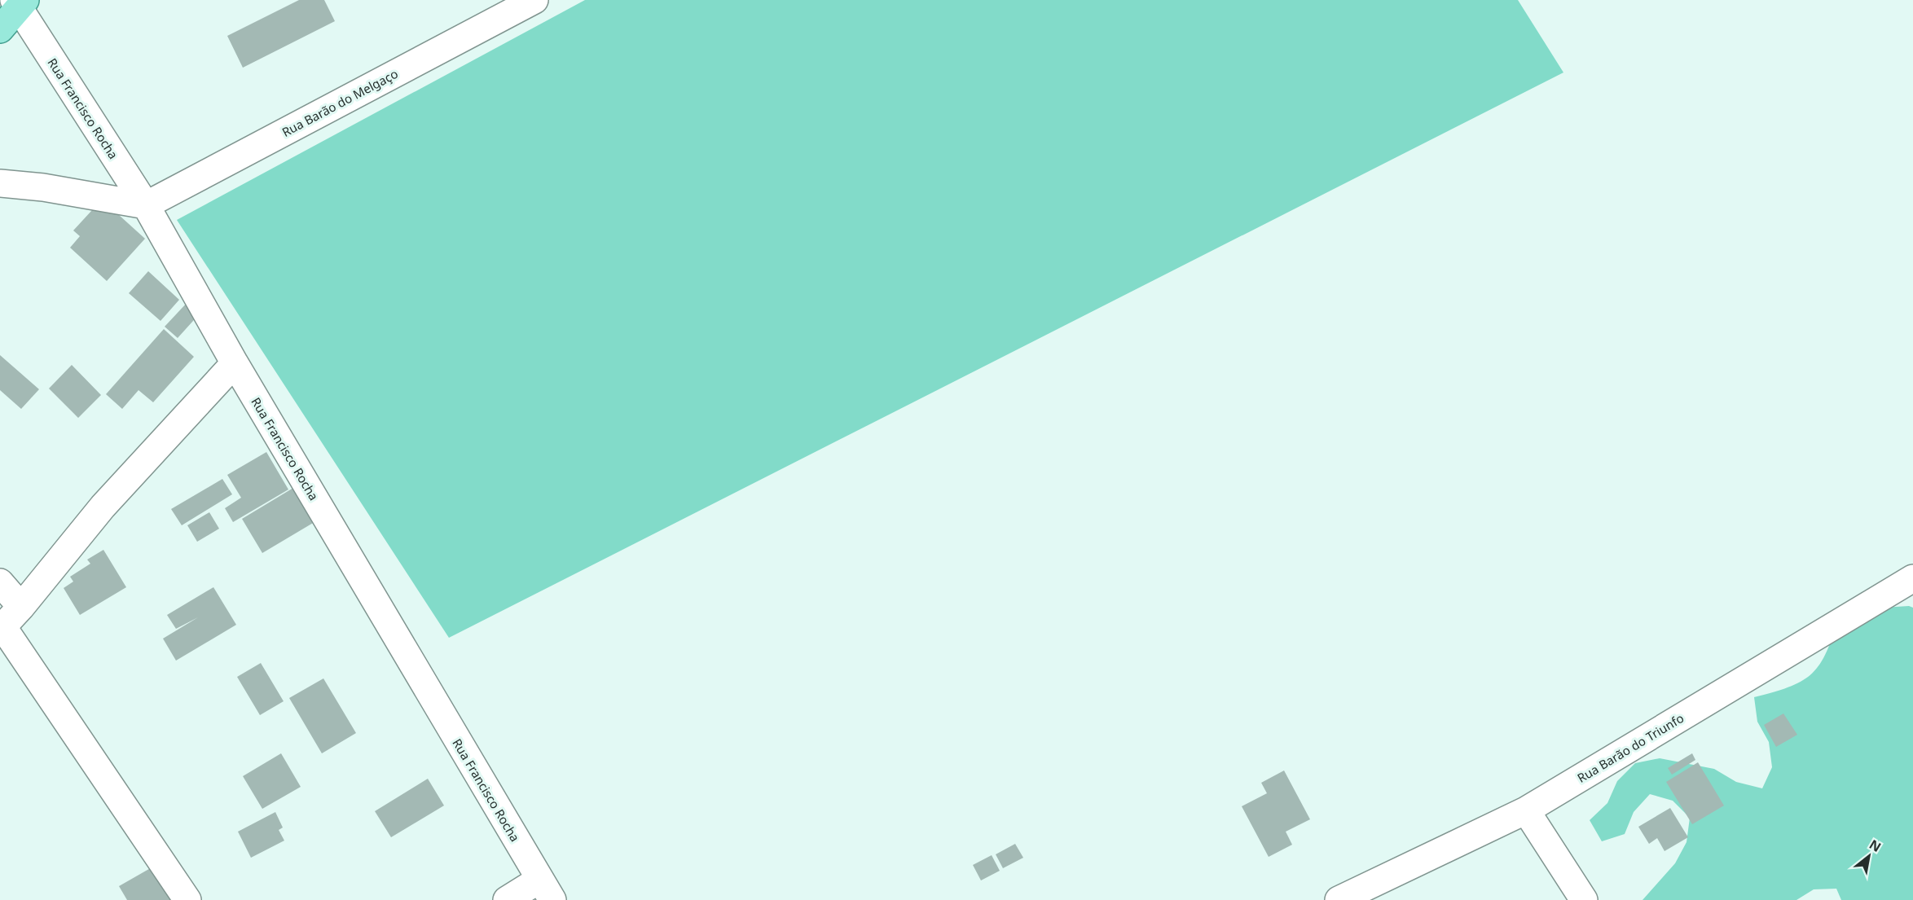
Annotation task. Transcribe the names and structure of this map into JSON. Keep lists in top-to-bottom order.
{
  "streets": {
    "street": ["Rua Barão do Melgaço", "Rua Francisco Rocha", "Rua Barão do Triunfo"]
  },
  "crossings": [
    ["Rua Barão do Melgaço", "Rua Francisco Rocha"]
  ],
  "north": "top right"
}
